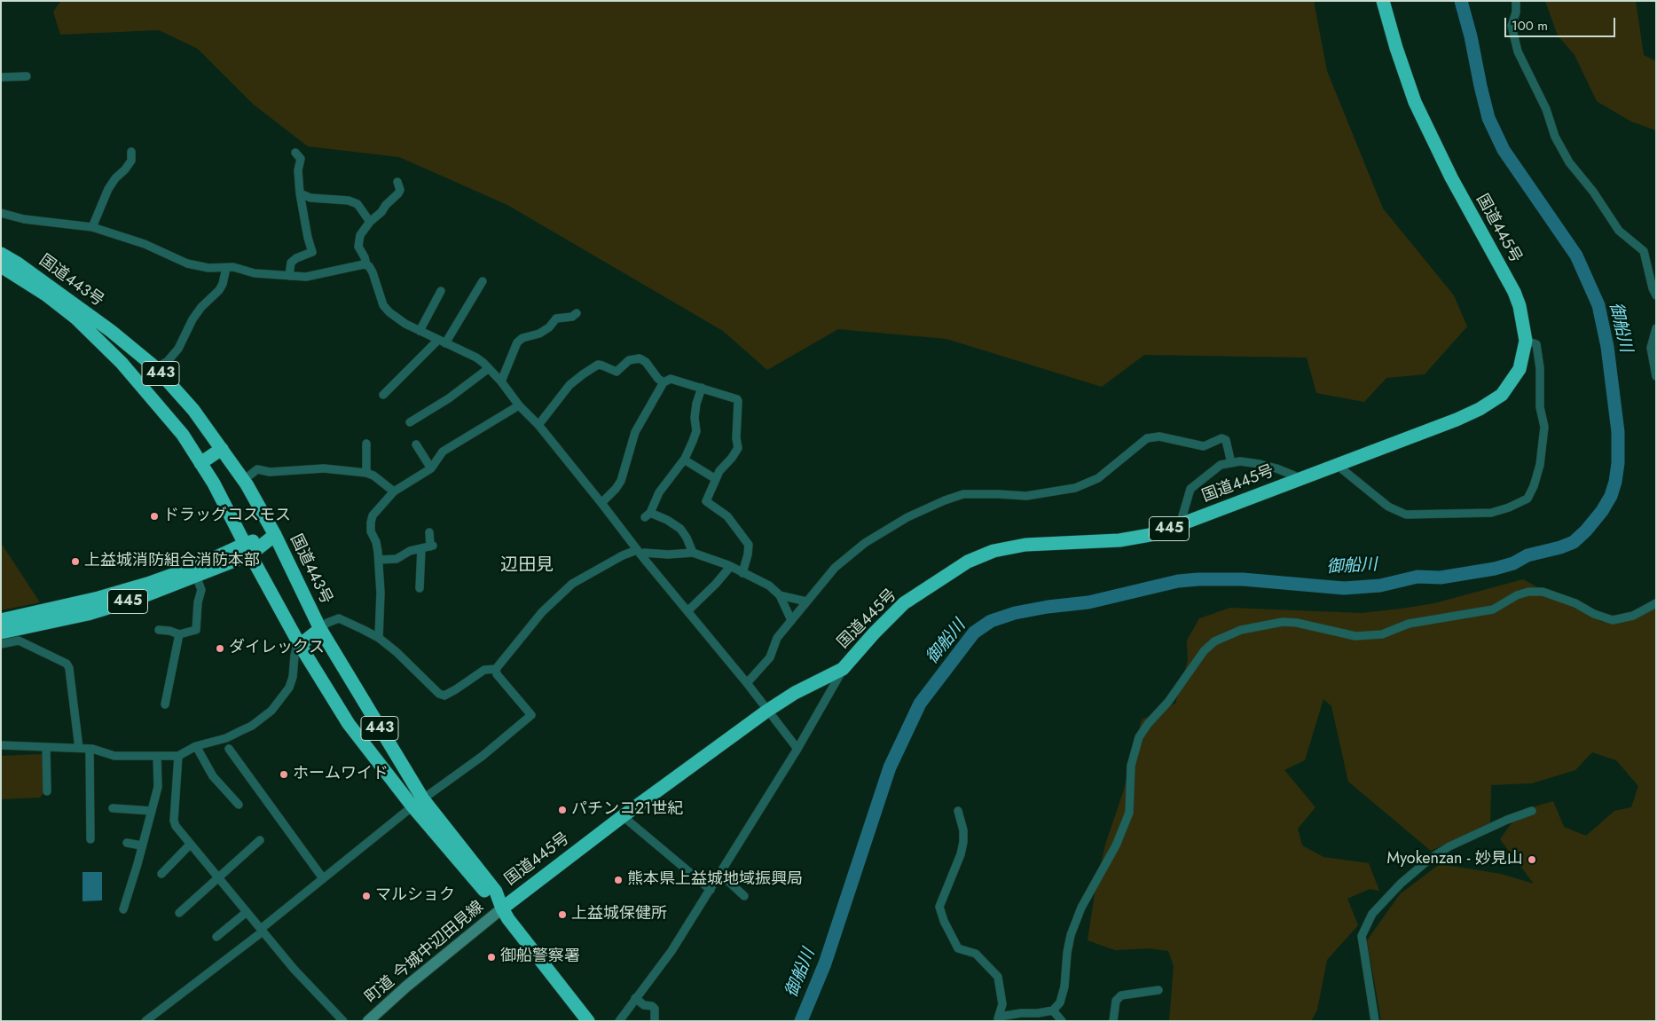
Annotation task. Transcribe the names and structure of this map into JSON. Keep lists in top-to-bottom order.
{
  "streets": {
    "highway": [
      "国道445号",
      "国道443号",
      "443",
      "445"
    ],
    "street": ["町道 今城中辺田見線"]
  },
  "crossings": [
    ["国道445号", "国道443号"],
    ["国道445号", "町道 今城中辺田見線"],
    ["国道443号", "445"],
    ["国道443号", "町道 今城中辺田見線"]
  ],
  "districts": ["辺田見"],
  "water": ["御船川"],
  "places": [
    "ドラッグコスモス",
    "上益城消防組合消防本部",
    "ダイレックス",
    "ホームワイド",
    "パチンコ21世紀",
    "Myokenzan - 妙見山",
    "熊本県上益城地域振興局",
    "マルショク",
    "上益城保健所",
    "御船警察署"
  ],
  "scale_bar": "100 m"
}
